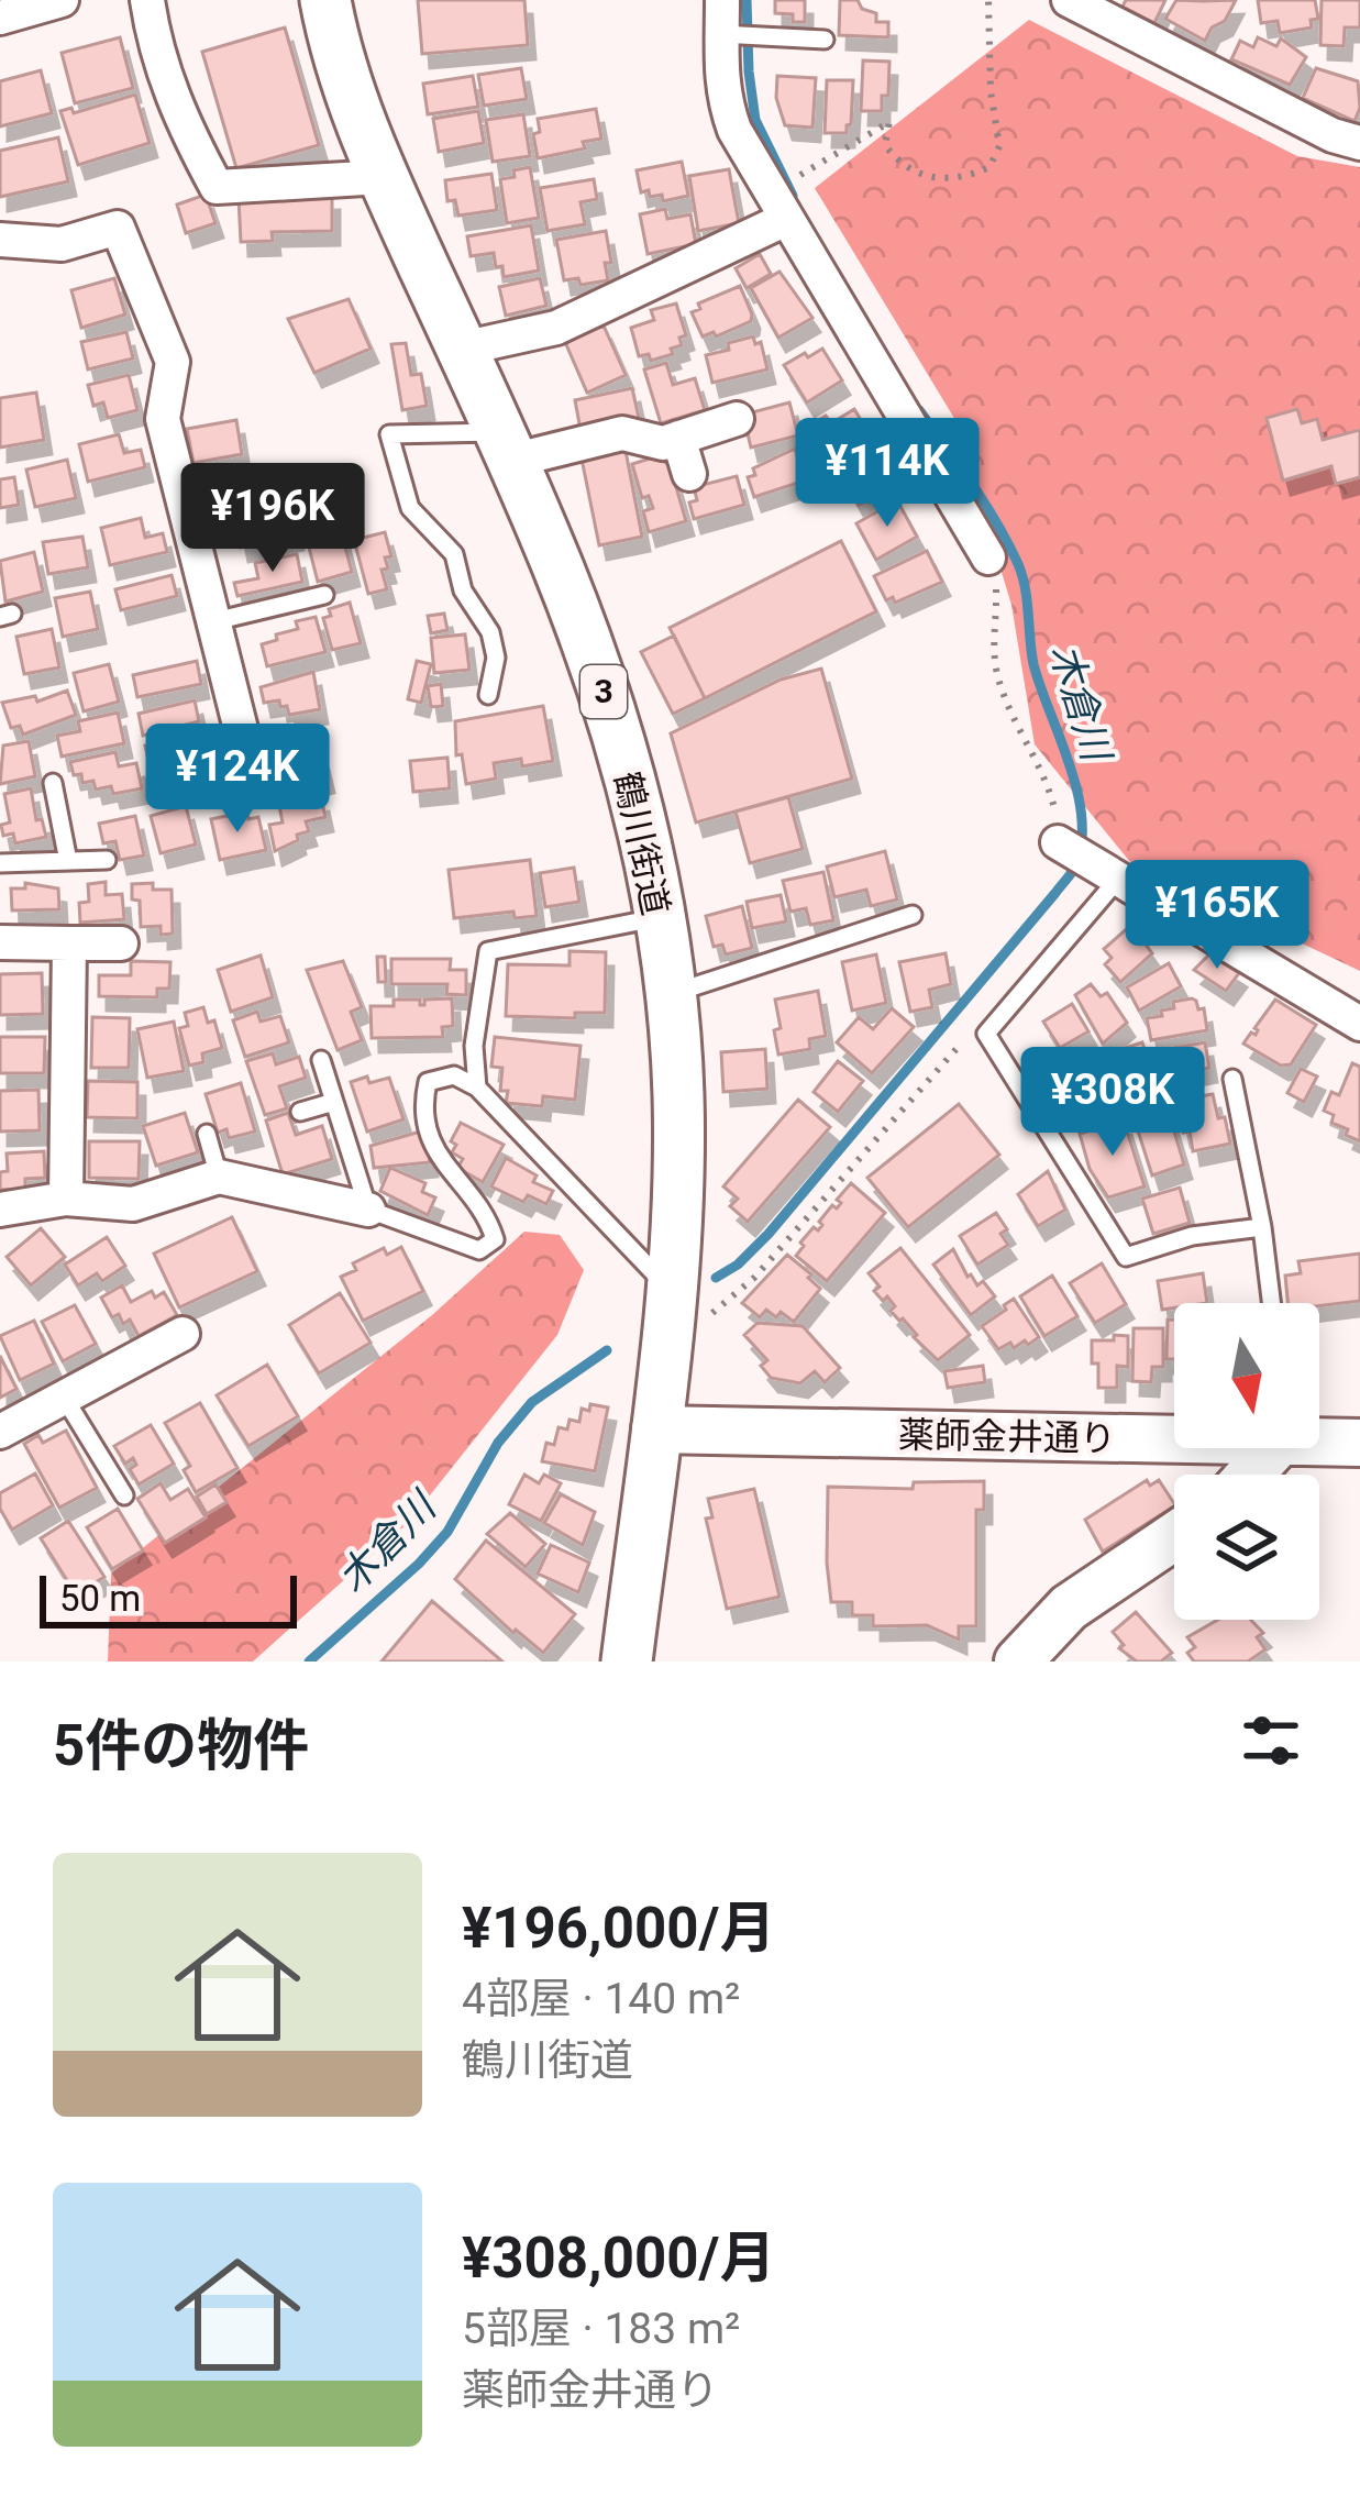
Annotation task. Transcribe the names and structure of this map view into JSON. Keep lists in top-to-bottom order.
{
  "streets": {
    "main road": ["3", "鶴川街道"],
    "street": ["薬師金井通り"]
  },
  "crossings": [
    ["鶴川街道", "薬師金井通り"]
  ],
  "water": ["木倉川"],
  "scale_bar": "50 m",
  "north": "bottom",
  "page": {
    "price": [
      "¥114K",
      "¥196K",
      "¥124K",
      "¥165K",
      "¥308K"
    ],
    "scale": "50 m",
    "heading": "5件の物件",
    "list": [
      {
        "name": "¥196,000/月",
        "note": "4部屋 · 140 m² · 鶴川街道"
      },
      {
        "name": "¥308,000/月",
        "note": "5部屋 · 183 m² · 薬師金井通り"
      }
    ]
  }
}
